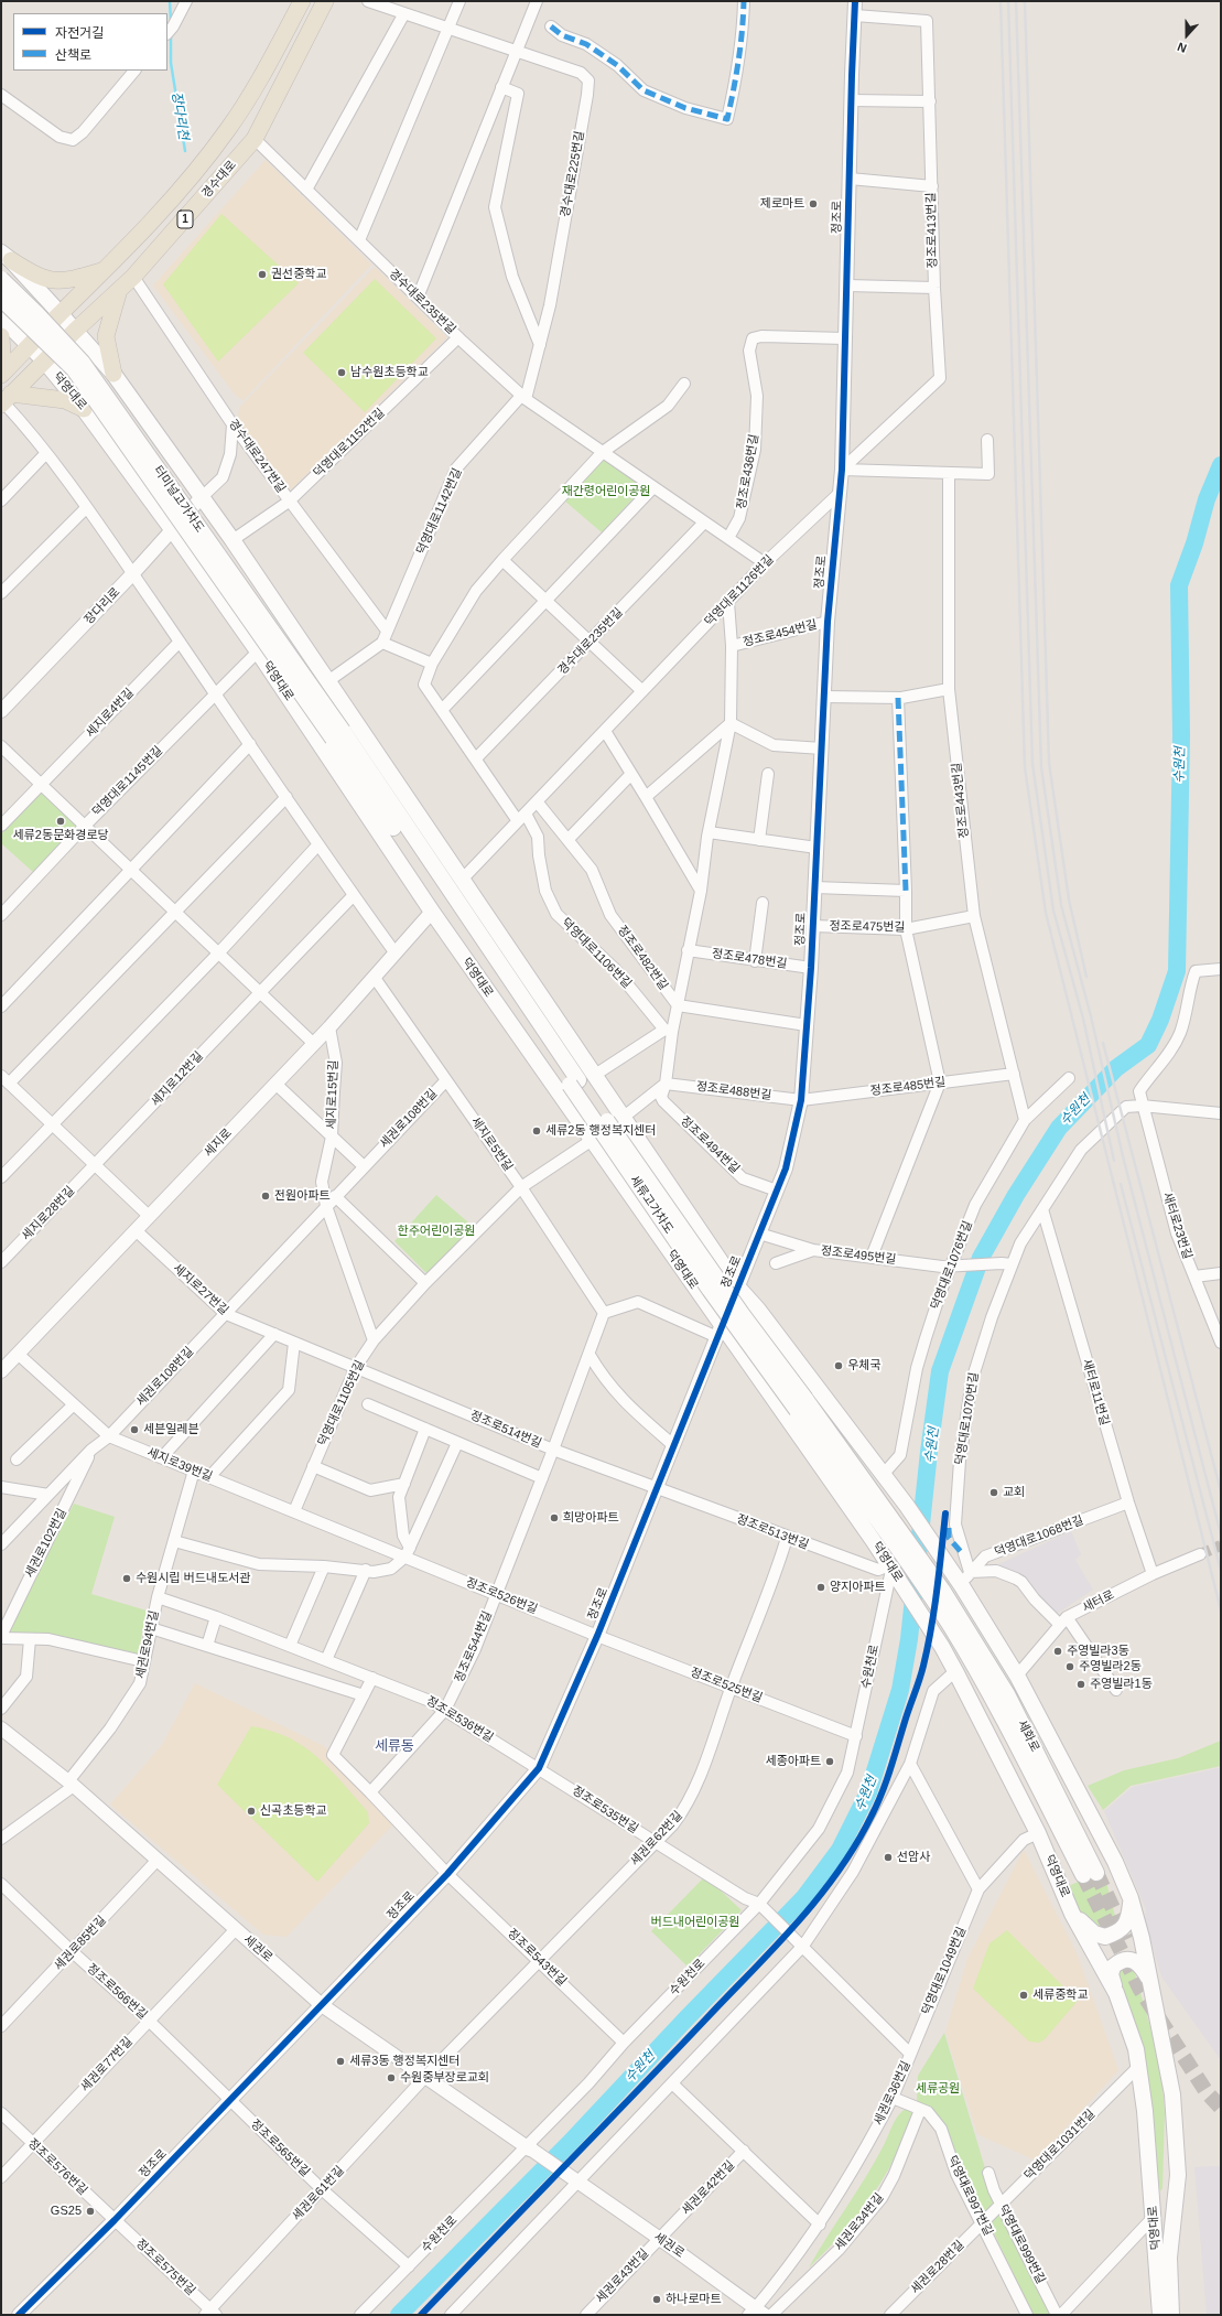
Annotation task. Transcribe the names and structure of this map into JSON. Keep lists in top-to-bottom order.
{
  "streets": {
    "main road": [
      "경수대로",
      "1",
      "덕영대로",
      "터미널고가차도",
      "세류고가차도",
      "세화로"
    ],
    "street": [
      "경수대로225번길",
      "정조로",
      "정조로413번길",
      "경수대로235번길",
      "덕영대로1152번길",
      "경수대로247번길",
      "정조로436번길",
      "덕영대로1142번길",
      "덕영대로1126번길",
      "장다리로",
      "정조로454번길",
      "세지로4번길",
      "덕영대로1145번길",
      "정조로443번길",
      "정조로475번길",
      "덕영대로1106번길",
      "정조로482번길",
      "정조로478번길",
      "세지로12번길",
      "정조로485번길",
      "정조로488번길",
      "세지로15번길",
      "세권로108번길",
      "세지로",
      "세지로5번길",
      "정조로494번길",
      "세지로28번길",
      "새터로23번길",
      "정조로495번길",
      "덕영대로1076번길",
      "세지로27번길",
      "새터로11번길",
      "덕영대로1105번길",
      "덕영대로1070번길",
      "정조로514번길",
      "세지로39번길",
      "정조로513번길",
      "덕영대로1068번길",
      "세권로102번길",
      "정조로526번길",
      "새터로",
      "세권로94번길",
      "정조로544번길",
      "수원천로",
      "정조로525번길",
      "정조로536번길",
      "정조로535번길",
      "세권로62번길",
      "세권로85번길",
      "세권로",
      "정조로543번길",
      "덕영대로1049번길",
      "정조로566번길",
      "세권로77번길",
      "세권로36번길",
      "덕영대로1031번길",
      "정조로565번길",
      "정조로576번길",
      "세권로42번길",
      "세권로61번길",
      "덕영대로997번길",
      "세권로34번길",
      "덕영대로999번길",
      "정조로575번길",
      "세권로28번길",
      "세권로43번길"
    ]
  },
  "crossings": [
    ["경수대로225번길", "경수대로235번길"],
    ["경수대로225번길", "덕영대로1142번길"],
    ["경수대로", "경수대로235번길"],
    ["경수대로", "덕영대로"],
    ["경수대로", "경수대로247번길"],
    ["정조로", "정조로413번길"],
    ["정조로", "덕영대로"],
    ["정조로", "정조로436번길"],
    ["정조로", "덕영대로1126번길"],
    ["정조로", "정조로454번길"],
    ["정조로", "정조로475번길"],
    ["정조로", "정조로478번길"],
    ["정조로", "정조로485번길"],
    ["정조로", "정조로488번길"],
    ["정조로", "정조로494번길"],
    ["정조로", "정조로495번길"],
    ["정조로", "정조로514번길"],
    ["정조로", "정조로513번길"],
    ["정조로", "정조로526번길"],
    ["정조로", "정조로525번길"],
    ["정조로", "정조로536번길"],
    ["정조로", "정조로535번길"],
    ["정조로", "세권로"],
    ["정조로", "정조로543번길"],
    ["정조로", "정조로566번길"],
    ["정조로", "정조로565번길"],
    ["정조로", "정조로576번길"],
    ["정조로", "정조로575번길"],
    ["경수대로235번길", "덕영대로1152번길"],
    ["경수대로235번길", "정조로436번길"],
    ["경수대로235번길", "덕영대로1142번길"],
    ["경수대로235번길", "덕영대로1126번길"],
    ["덕영대로", "덕영대로1152번길"],
    ["덕영대로", "덕영대로1126번길"],
    ["덕영대로", "장다리로"],
    ["덕영대로", "덕영대로1145번길"],
    ["덕영대로", "세지로"],
    ["덕영대로", "세류고가차도"],
    ["덕영대로", "덕영대로1076번길"],
    ["덕영대로", "덕영대로1105번길"],
    ["덕영대로", "덕영대로1070번길"],
    ["덕영대로", "정조로513번길"],
    ["덕영대로", "덕영대로1068번길"],
    ["덕영대로", "새터로"],
    ["덕영대로", "수원천로"],
    ["덕영대로", "덕영대로1049번길"],
    ["덕영대로", "덕영대로1031번길"],
    ["덕영대로1152번길", "경수대로247번길"],
    ["경수대로247번길", "덕영대로1142번길"],
    ["덕영대로1126번길", "덕영대로1106번길"],
    ["덕영대로1126번길", "정조로482번길"],
    ["정조로443번길", "정조로475번길"],
    ["정조로443번길", "정조로485번길"],
    ["정조로443번길", "덕영대로1076번길"],
    ["세지로12번길", "세지로28번길"],
    ["정조로485번길", "정조로488번길"],
    ["정조로488번길", "정조로494번길"],
    ["세지로15번길", "세권로108번길"],
    ["세지로15번길", "세지로"],
    ["세권로108번길", "세지로5번길"],
    ["세권로108번길", "세지로27번길"],
    ["세권로108번길", "세지로39번길"],
    ["세권로108번길", "세권로102번길"],
    ["세지로", "세지로5번길"],
    ["세지로", "세지로27번길"],
    ["세지로", "세지로39번길"],
    ["세지로5번길", "덕영대로1105번길"],
    ["새터로23번길", "덕영대로1070번길"],
    ["정조로495번길", "덕영대로1076번길"],
    ["정조로495번길", "덕영대로1070번길"],
    ["세지로27번길", "덕영대로1105번길"],
    ["세지로27번길", "정조로514번길"],
    ["새터로11번길", "덕영대로1070번길"],
    ["새터로11번길", "덕영대로1068번길"],
    ["새터로11번길", "새터로"],
    ["덕영대로1105번길", "정조로514번길"],
    ["덕영대로1105번길", "세지로39번길"],
    ["덕영대로1105번길", "정조로526번길"],
    ["덕영대로1070번길", "덕영대로1068번길"],
    ["정조로514번길", "정조로513번길"],
    ["정조로514번길", "정조로544번길"],
    ["세지로39번길", "정조로526번길"],
    ["세지로39번길", "세권로94번길"],
    ["정조로513번길", "수원천로"],
    ["정조로513번길", "세권로62번길"],
    ["세권로102번길", "세권로94번길"],
    ["정조로526번길", "정조로544번길"],
    ["정조로526번길", "정조로525번길"],
    ["세권로94번길", "정조로536번길"],
    ["세권로94번길", "세권로"],
    ["정조로544번길", "정조로536번길"],
    ["수원천로", "정조로525번길"],
    ["수원천로", "정조로535번길"],
    ["수원천로", "세권로"],
    ["수원천로", "정조로543번길"],
    ["수원천로", "세권로36번길"],
    ["수원천로", "정조로565번길"],
    ["정조로525번길", "세권로62번길"],
    ["정조로536번길", "정조로535번길"],
    ["정조로535번길", "세권로62번길"],
    ["정조로535번길", "세권로36번길"],
    ["세권로62번길", "세권로"],
    ["세권로62번길", "정조로543번길"],
    ["세권로62번길", "세권로61번길"],
    ["세권로85번길", "세권로"],
    ["세권로85번길", "정조로566번길"],
    ["세권로", "세권로77번길"],
    ["세권로", "세권로36번길"],
    ["세권로", "세권로42번길"],
    ["세권로", "세권로61번길"],
    ["세권로", "세권로43번길"],
    ["덕영대로1049번길", "세권로36번길"],
    ["정조로566번길", "세권로77번길"],
    ["정조로566번길", "정조로565번길"],
    ["세권로77번길", "정조로576번길"],
    ["세권로36번길", "덕영대로997번길"],
    ["덕영대로1031번길", "덕영대로997번길"],
    ["덕영대로1031번길", "덕영대로999번길"],
    ["덕영대로1031번길", "세권로28번길"],
    ["정조로565번길", "세권로61번길"],
    ["정조로576번길", "정조로575번길"],
    ["세권로42번길", "세권로43번길"],
    ["세권로61번길", "정조로575번길"],
    ["덕영대로997번길", "세권로34번길"],
    ["덕영대로997번길", "세권로28번길"]
  ],
  "districts": ["세류동"],
  "water": ["장다리천", "수원천"],
  "parks": [
    "재간령어린이공원",
    "한주어린이공원",
    "버드내어린이공원",
    "세류공원"
  ],
  "places": [
    "제로마트",
    "권선중학교",
    "남수원초등학교",
    "세류2동문화경로당",
    "세류2동 행정복지센터",
    "전원아파트",
    "우체국",
    "세븐일레븐",
    "교회",
    "희망아파트",
    "수원시립 버드내도서관",
    "양지아파트",
    "주영빌라3동",
    "주영빌라2동",
    "주영빌라1동",
    "세종아파트",
    "신곡초등학교",
    "선암사",
    "세류중학교",
    "세류3동 행정복지센터",
    "수원중부장로교회",
    "GS25",
    "하나로마트"
  ],
  "legend": ["자전거길", "산책로"],
  "north": "bottom"
}
